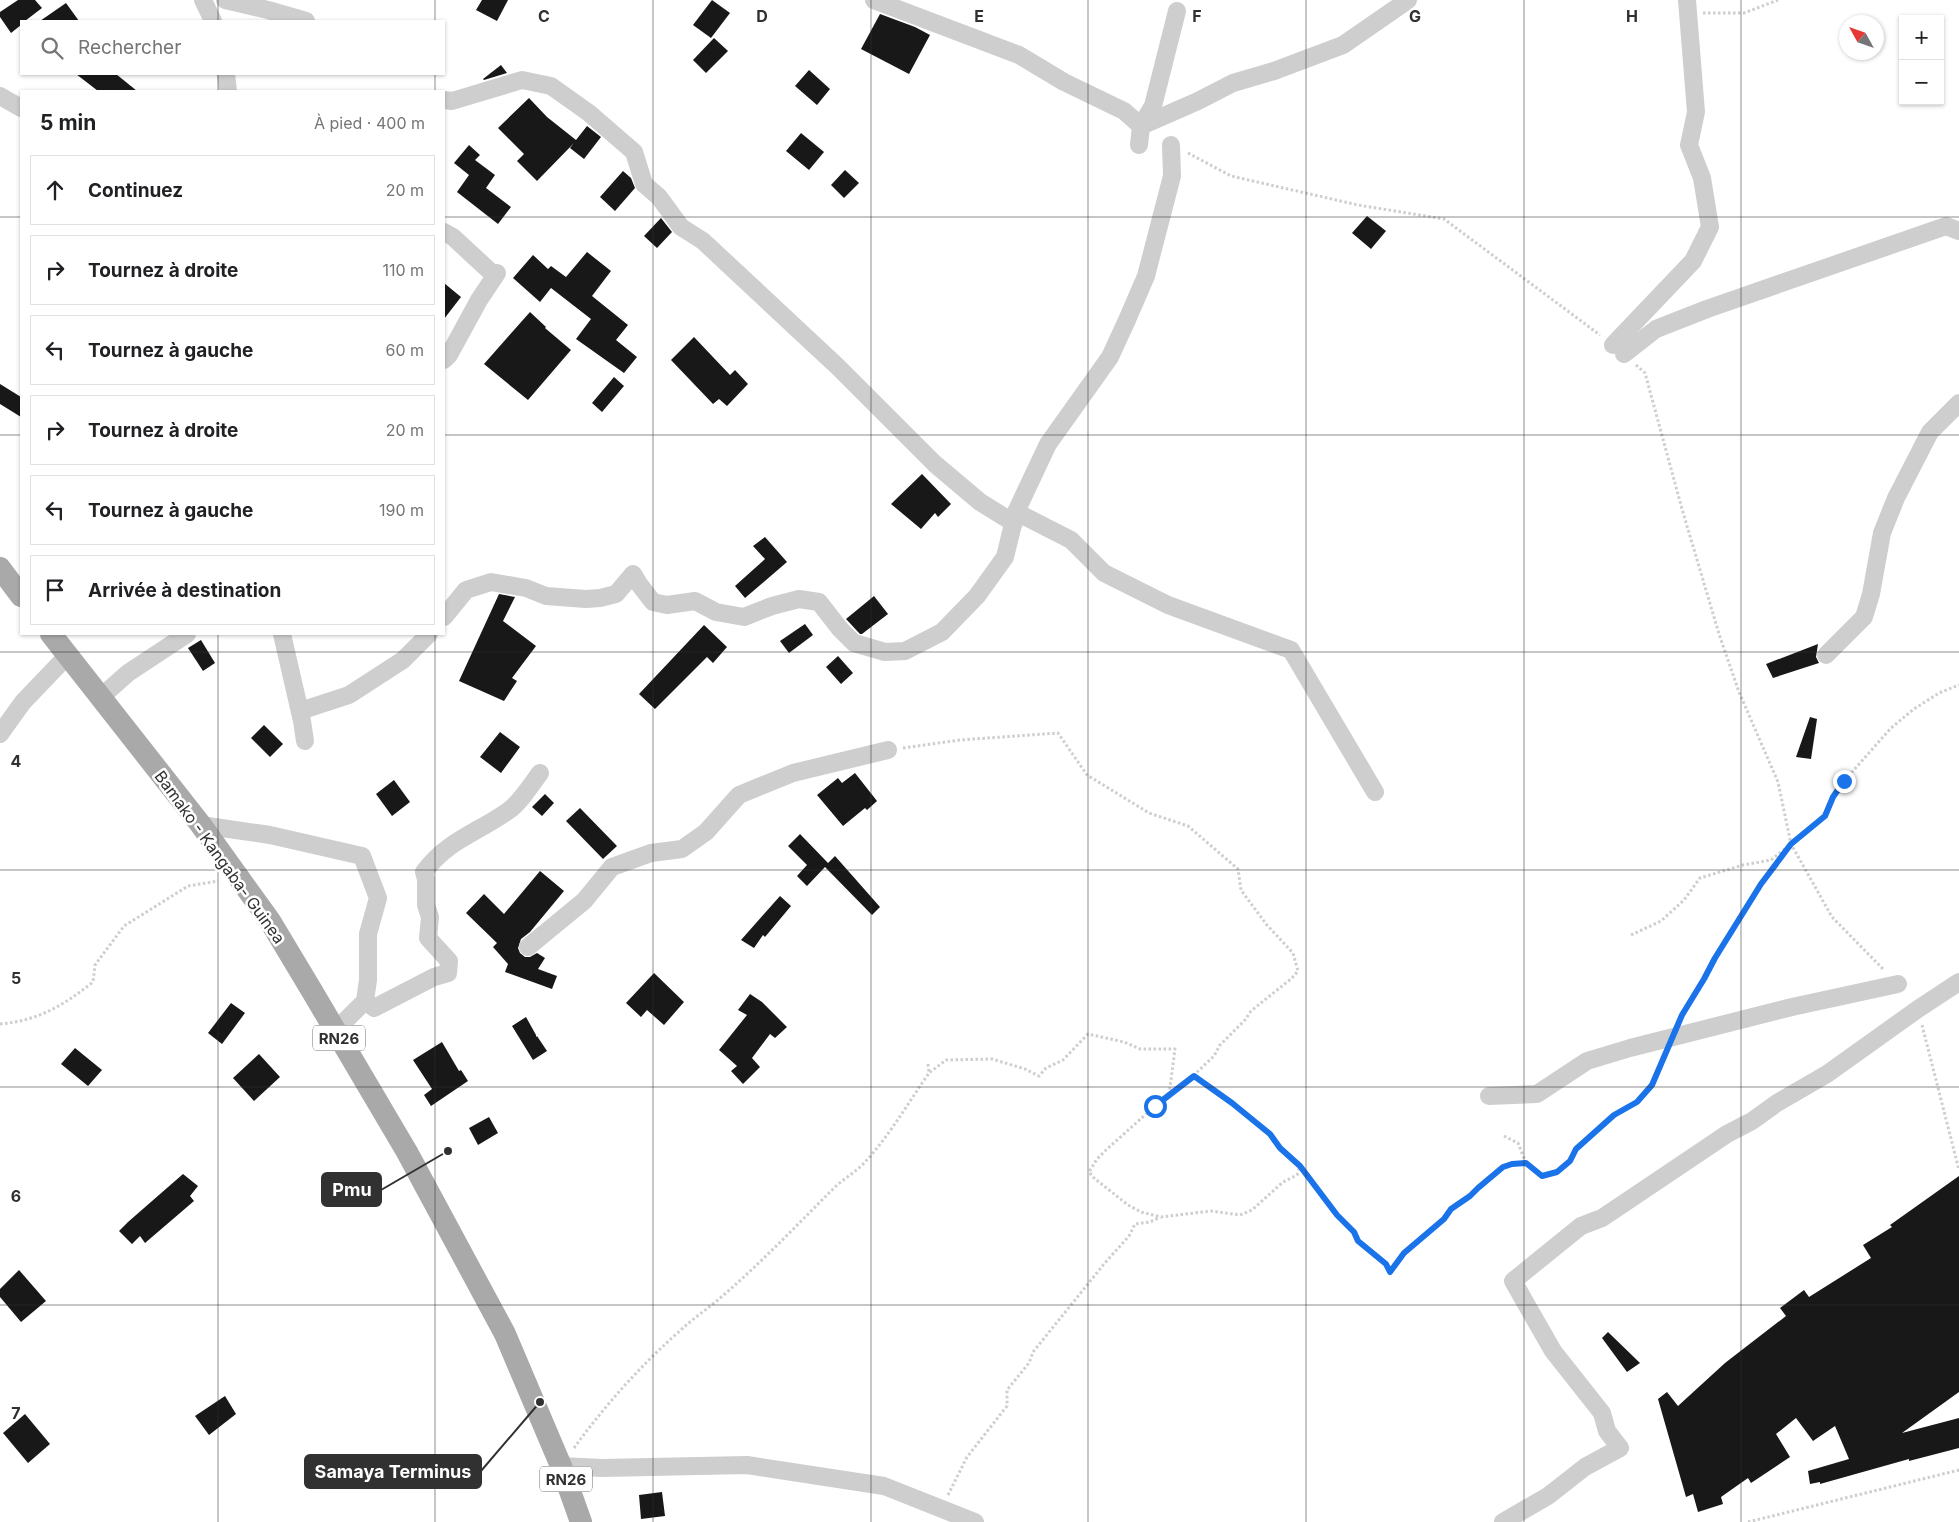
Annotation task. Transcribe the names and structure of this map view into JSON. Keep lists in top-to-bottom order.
{
  "streets": {
    "main road": ["Bamako - Kangaba- Guinea", "RN26"]
  },
  "places": ["Pmu", "Samaya Terminus"],
  "north": "top left",
  "page": {
    "map_buttons": ["+", "−"],
    "search": "Rechercher",
    "heading": ["5 min", "À pied · 400 m"],
    "list": [
      ["Continuez", "20 m"],
      ["Tournez à droite", "110 m"],
      ["Tournez à gauche", "60 m"],
      ["Tournez à droite", "20 m"],
      ["Tournez à gauche", "190 m"],
      "Arrivée à destination"
    ]
  },
  "grid": {
    "columns": [
      "C",
      "D",
      "E",
      "F",
      "G",
      "H"
    ],
    "rows": [
      "4",
      "5",
      "6",
      "7"
    ]
  }
}
